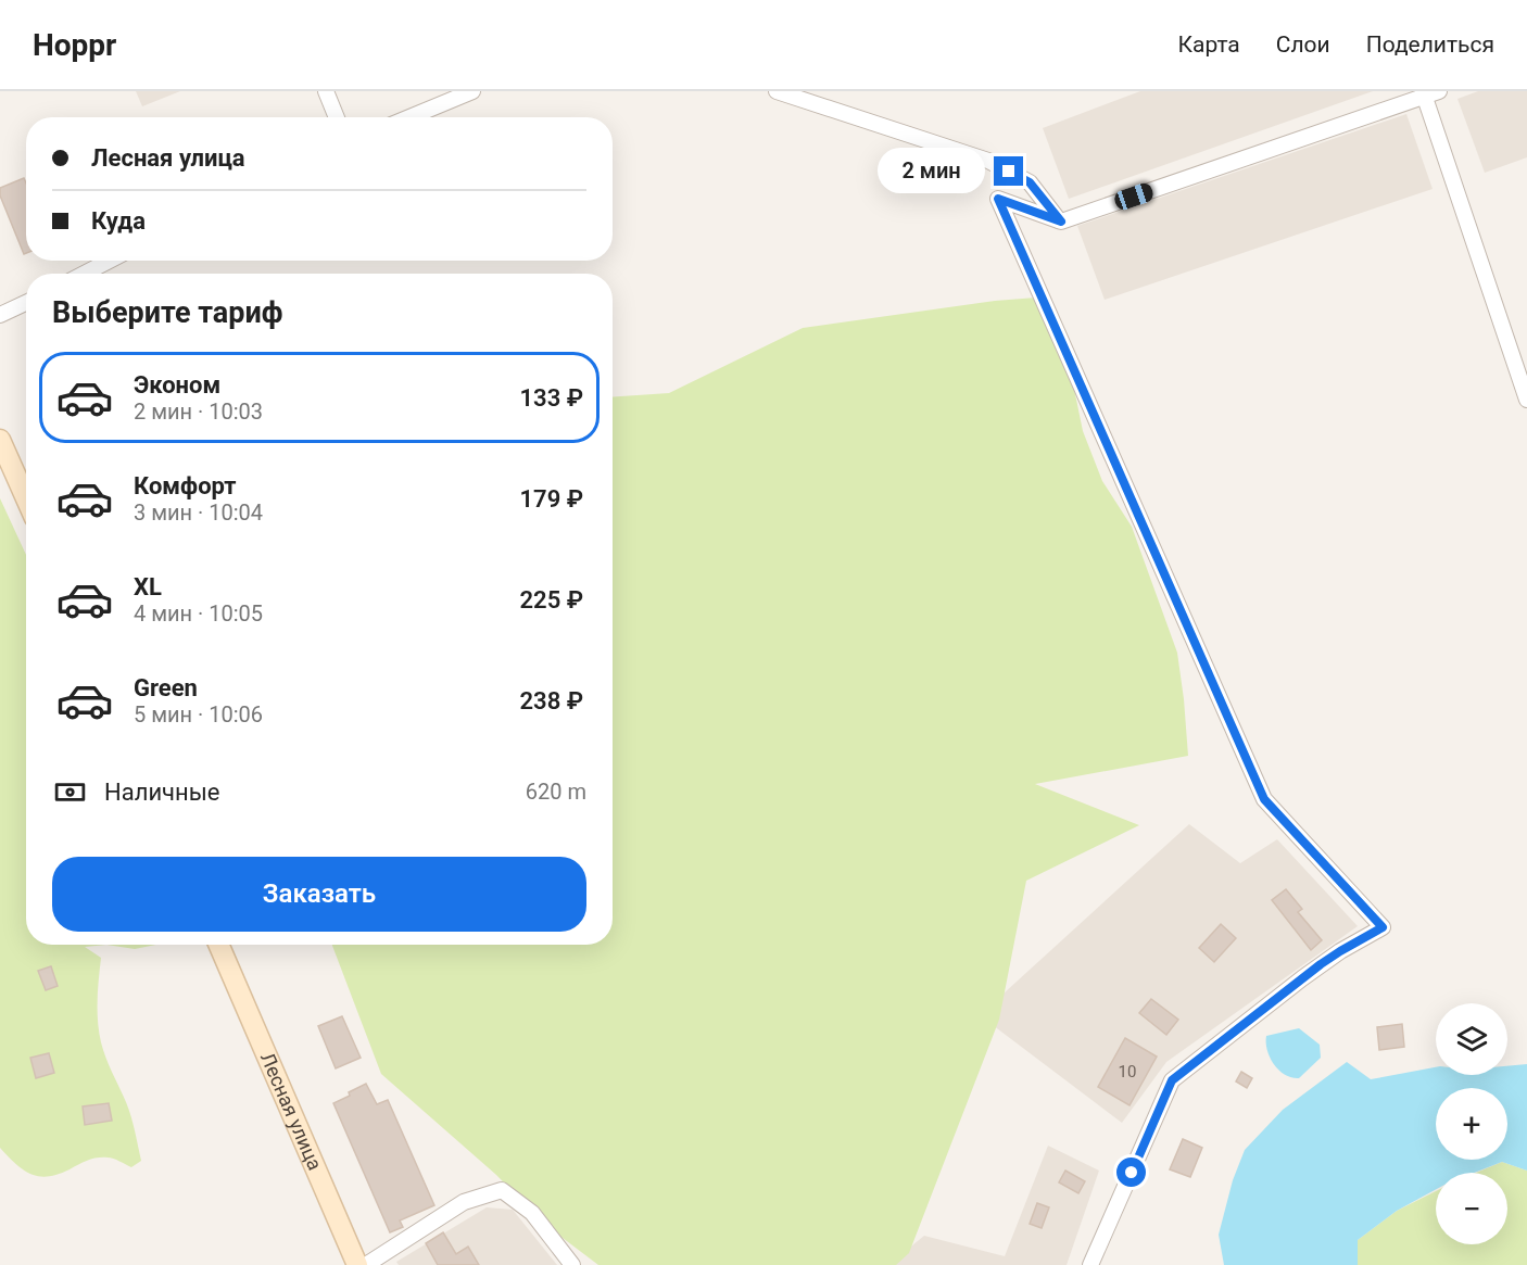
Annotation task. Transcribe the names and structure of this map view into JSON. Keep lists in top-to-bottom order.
{
  "streets": {
    "street": ["Лесная улица"]
  },
  "house_numbers": ["10"],
  "page": {
    "header": "Hoppr",
    "nav": ["Карта", "Слои", "Поделиться"],
    "banner": ["Лесная улица", "Куда"],
    "bubble": "2 мин",
    "heading": "Выберите тариф",
    "list": [
      {
        "name": "Эконом",
        "note": "2 мин · 10:03",
        "value": "133 ₽"
      },
      {
        "name": "Комфорт",
        "note": "3 мин · 10:04",
        "value": "179 ₽"
      },
      {
        "name": "XL",
        "note": "4 мин · 10:05",
        "value": "225 ₽"
      },
      {
        "name": "Green",
        "note": "5 мин · 10:06",
        "value": "238 ₽"
      }
    ],
    "pay": ["Наличные", "620 m"],
    "buttons": "Заказать",
    "map_buttons": ["+", "−"]
  }
}
